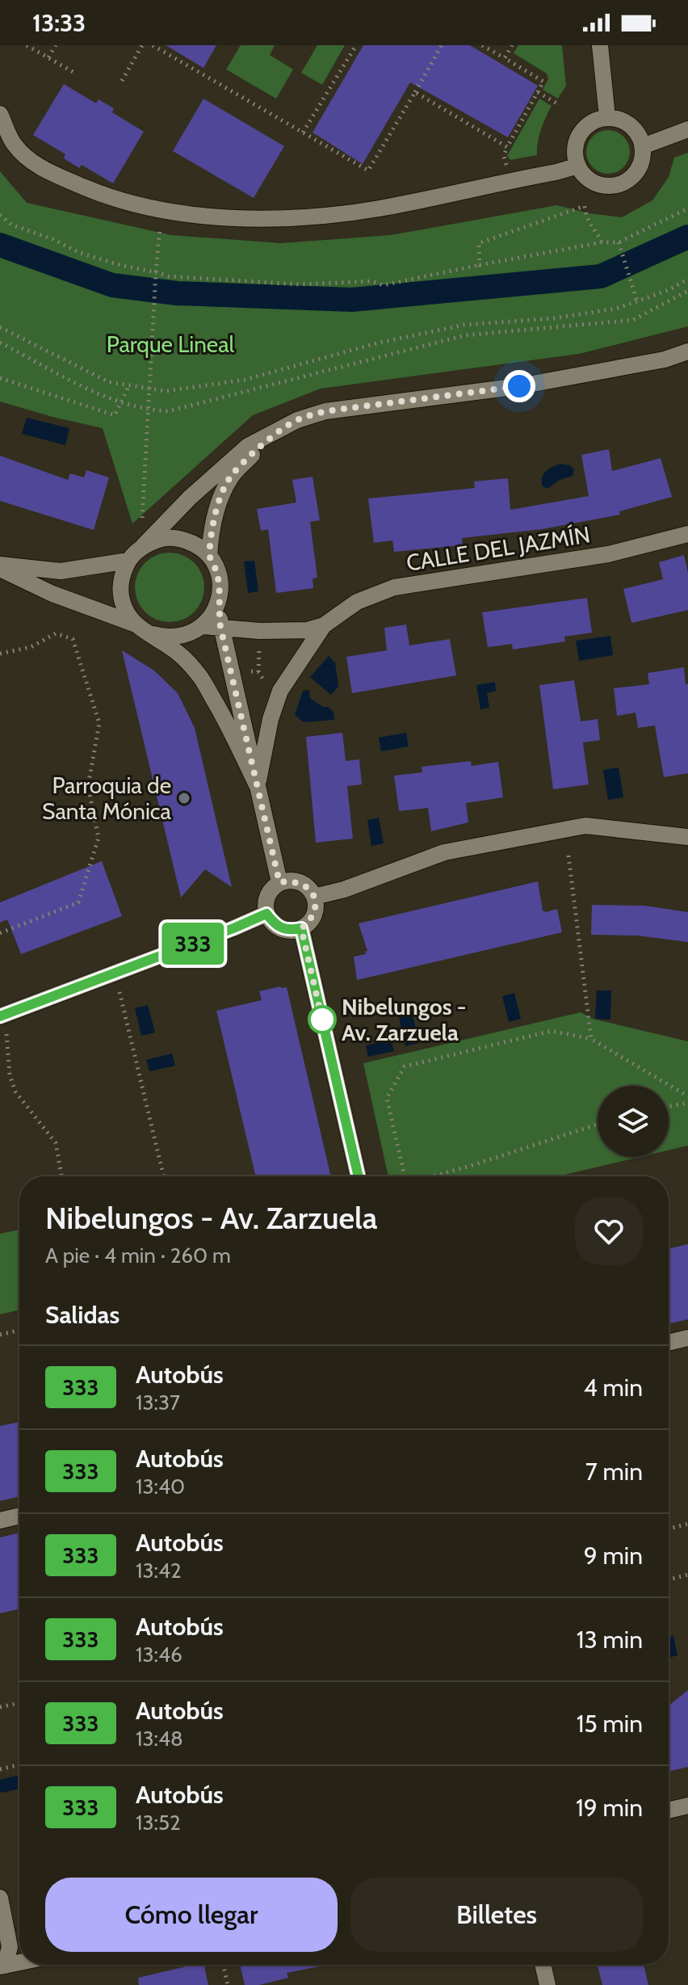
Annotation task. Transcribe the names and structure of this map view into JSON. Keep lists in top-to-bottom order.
{
  "streets": {
    "street": ["CALLE DEL JAZMÍN"]
  },
  "parks": ["Parque Lineal"],
  "places": ["Parroquia de Santa Mónica", "Nibelungos - Av. Zarzuela"],
  "lines": ["bus line 333"],
  "page": {
    "status": "13:33",
    "on_map": "333",
    "heading": [
      ["Nibelungos - Av. Zarzuela", "A pie · 4 min · 260 m"],
      "Salidas"
    ],
    "list": [
      {
        "mark": "333",
        "name": "Autobús",
        "note": "13:37",
        "value": "4 min"
      },
      {
        "mark": "333",
        "name": "Autobús",
        "note": "13:40",
        "value": "7 min"
      },
      {
        "mark": "333",
        "name": "Autobús",
        "note": "13:42",
        "value": "9 min"
      },
      {
        "mark": "333",
        "name": "Autobús",
        "note": "13:46",
        "value": "13 min"
      },
      {
        "mark": "333",
        "name": "Autobús",
        "note": "13:48",
        "value": "15 min"
      },
      {
        "mark": "333",
        "name": "Autobús",
        "note": "13:52",
        "value": "19 min"
      }
    ],
    "buttons": ["Cómo llegar", "Billetes"]
  }
}
